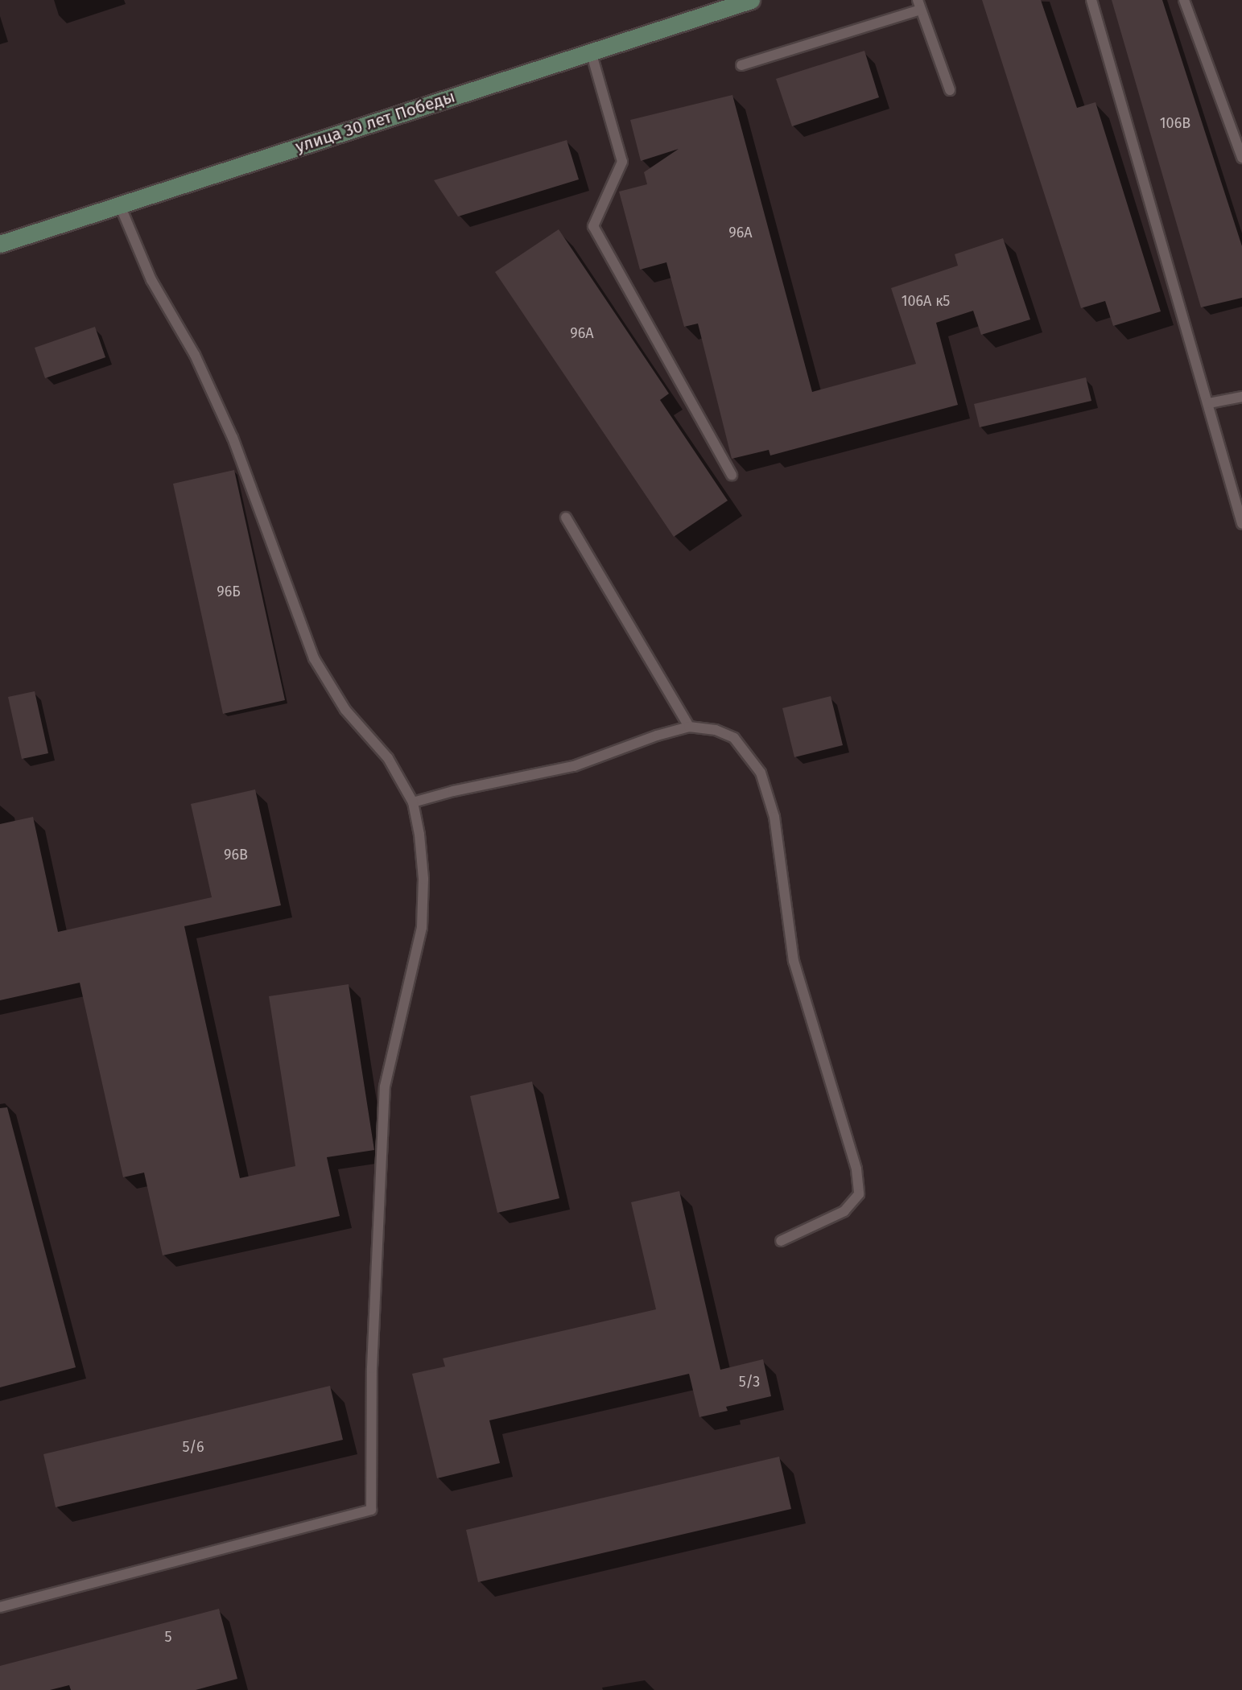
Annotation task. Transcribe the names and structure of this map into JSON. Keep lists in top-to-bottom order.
{
  "streets": {
    "main road": ["улица 30 лет Победы"]
  },
  "house_numbers": [
    "106В",
    "96А",
    "106А к5",
    "96А",
    "96Б",
    "96В",
    "5/3",
    "5/6",
    "5"
  ]
}
